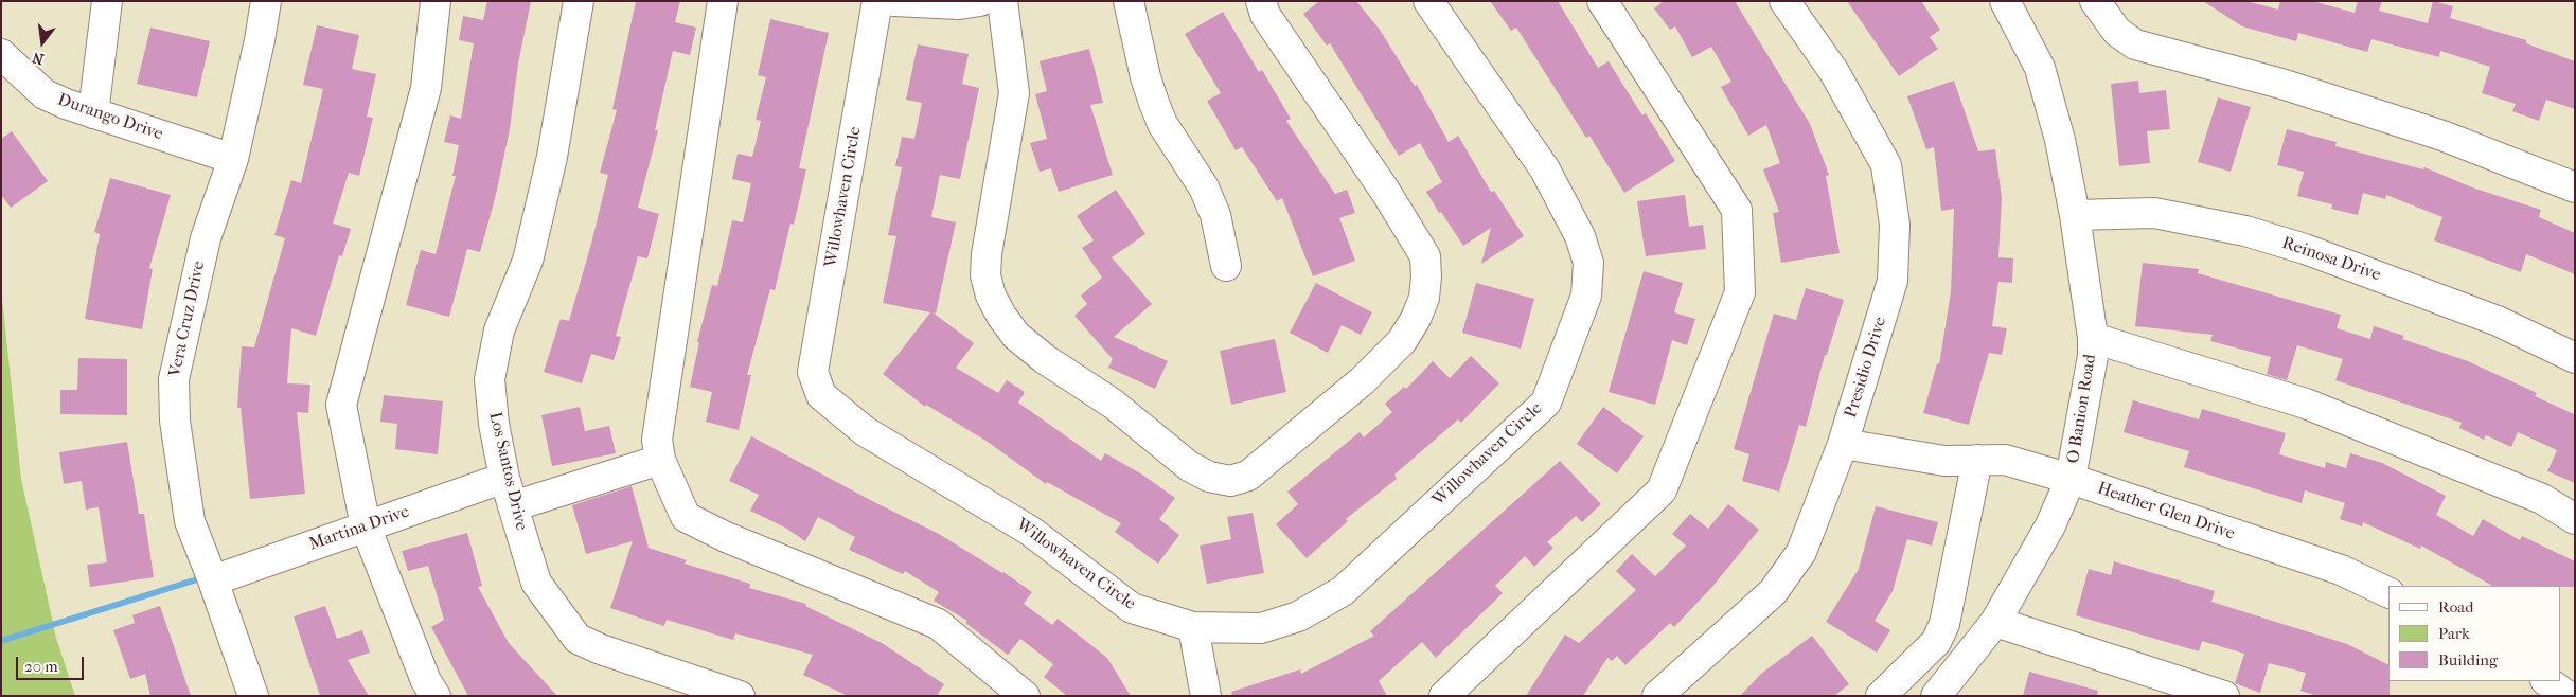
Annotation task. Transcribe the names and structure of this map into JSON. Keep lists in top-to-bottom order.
{
  "streets": {
    "street": [
      "Durango Drive",
      "Willowhaven Circle",
      "Reinosa Drive",
      "Vera Cruz Drive",
      "Presidio Drive",
      "O Banion Road",
      "Los Santos Drive",
      "Heather Glen Drive",
      "Martina Drive"
    ]
  },
  "crossings": [
    ["Durango Drive", "Vera Cruz Drive"],
    ["Reinosa Drive", "O Banion Road"],
    ["Vera Cruz Drive", "Martina Drive"],
    ["Presidio Drive", "Heather Glen Drive"],
    ["O Banion Road", "Heather Glen Drive"],
    ["Los Santos Drive", "Martina Drive"]
  ],
  "legend": ["Road", "Park", "Building"],
  "scale_bar": "20 m",
  "north": "bottom"
}
